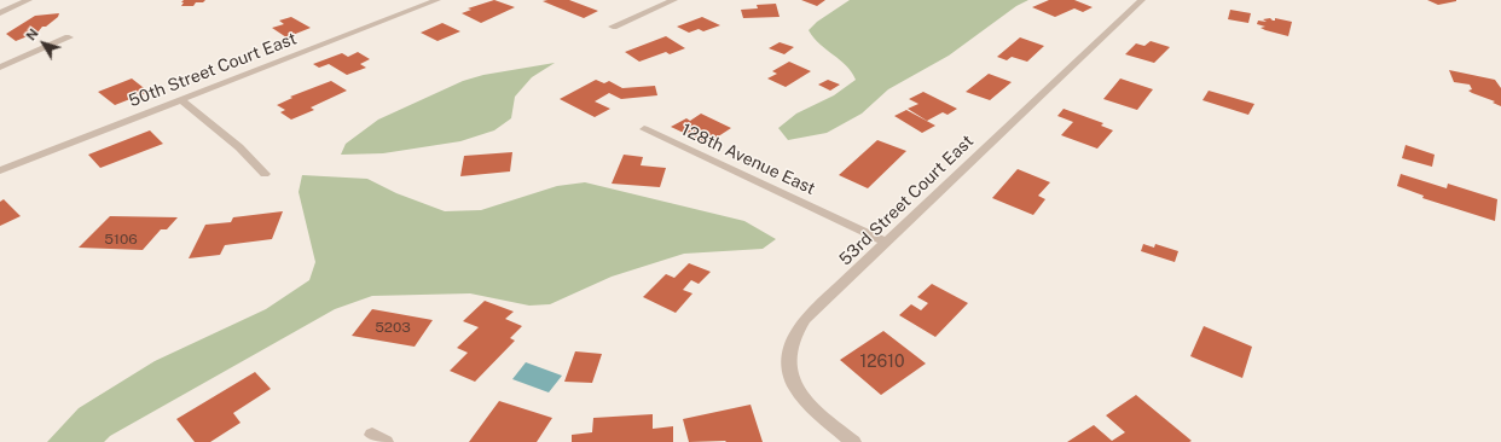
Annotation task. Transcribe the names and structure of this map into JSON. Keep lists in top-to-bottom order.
{
  "streets": {
    "street": ["50th Street Court East", "128th Avenue East", "53rd Street Court East"]
  },
  "crossings": [
    ["128th Avenue East", "53rd Street Court East"]
  ],
  "house_numbers": ["5106", "5203", "12610"],
  "north": "top left"
}
